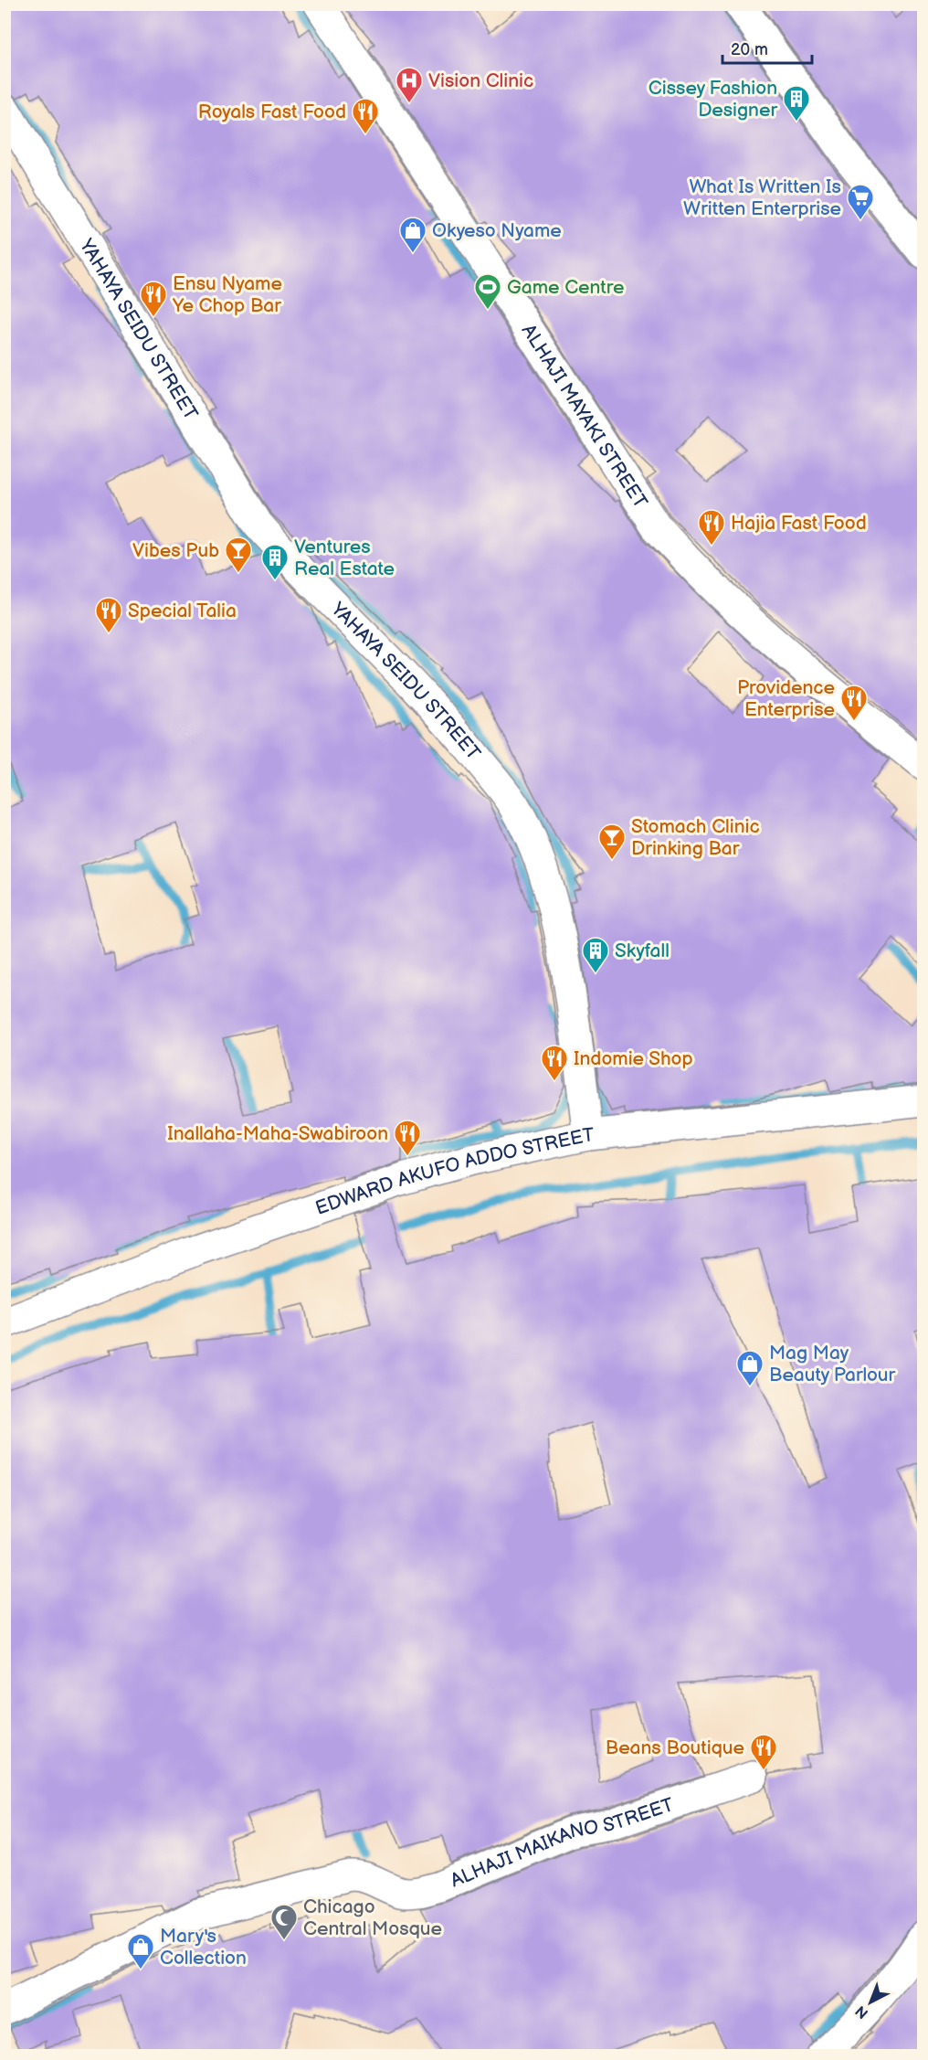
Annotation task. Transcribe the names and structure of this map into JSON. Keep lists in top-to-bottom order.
{
  "streets": {
    "street": [
      "YAHAYA SEIDU STREET",
      "ALHAJI MAYAKI STREET",
      "EDWARD AKUFO ADDO STREET",
      "ALHAJI MAIKANO STREET"
    ]
  },
  "crossings": [
    ["YAHAYA SEIDU STREET", "EDWARD AKUFO ADDO STREET"]
  ],
  "places": {
    "hospital": ["Vision Clinic"],
    "building": ["Cissey Fashion Designer", "Ventures Real Estate", "Skyfall"],
    "restaurant": [
      "Royals Fast Food",
      "Ensu Nyame Ye Chop Bar",
      "Hajia Fast Food",
      "Special Talia",
      "Providence Enterprise",
      "Indomie Shop",
      "Inallaha-Maha-Swabiroon",
      "Beans Boutique"
    ],
    "supermarket": ["What Is Written Is Written Enterprise"],
    "shop": ["Okyeso Nyame", "Mag May Beauty Parlour", "Mary's Collection"],
    "sports": ["Game Centre"],
    "bar": ["Vibes Pub", "Stomach Clinic Drinking Bar"],
    "mosque": ["Chicago Central Mosque"]
  },
  "scale_bar": "20 m",
  "north": "bottom left"
}
